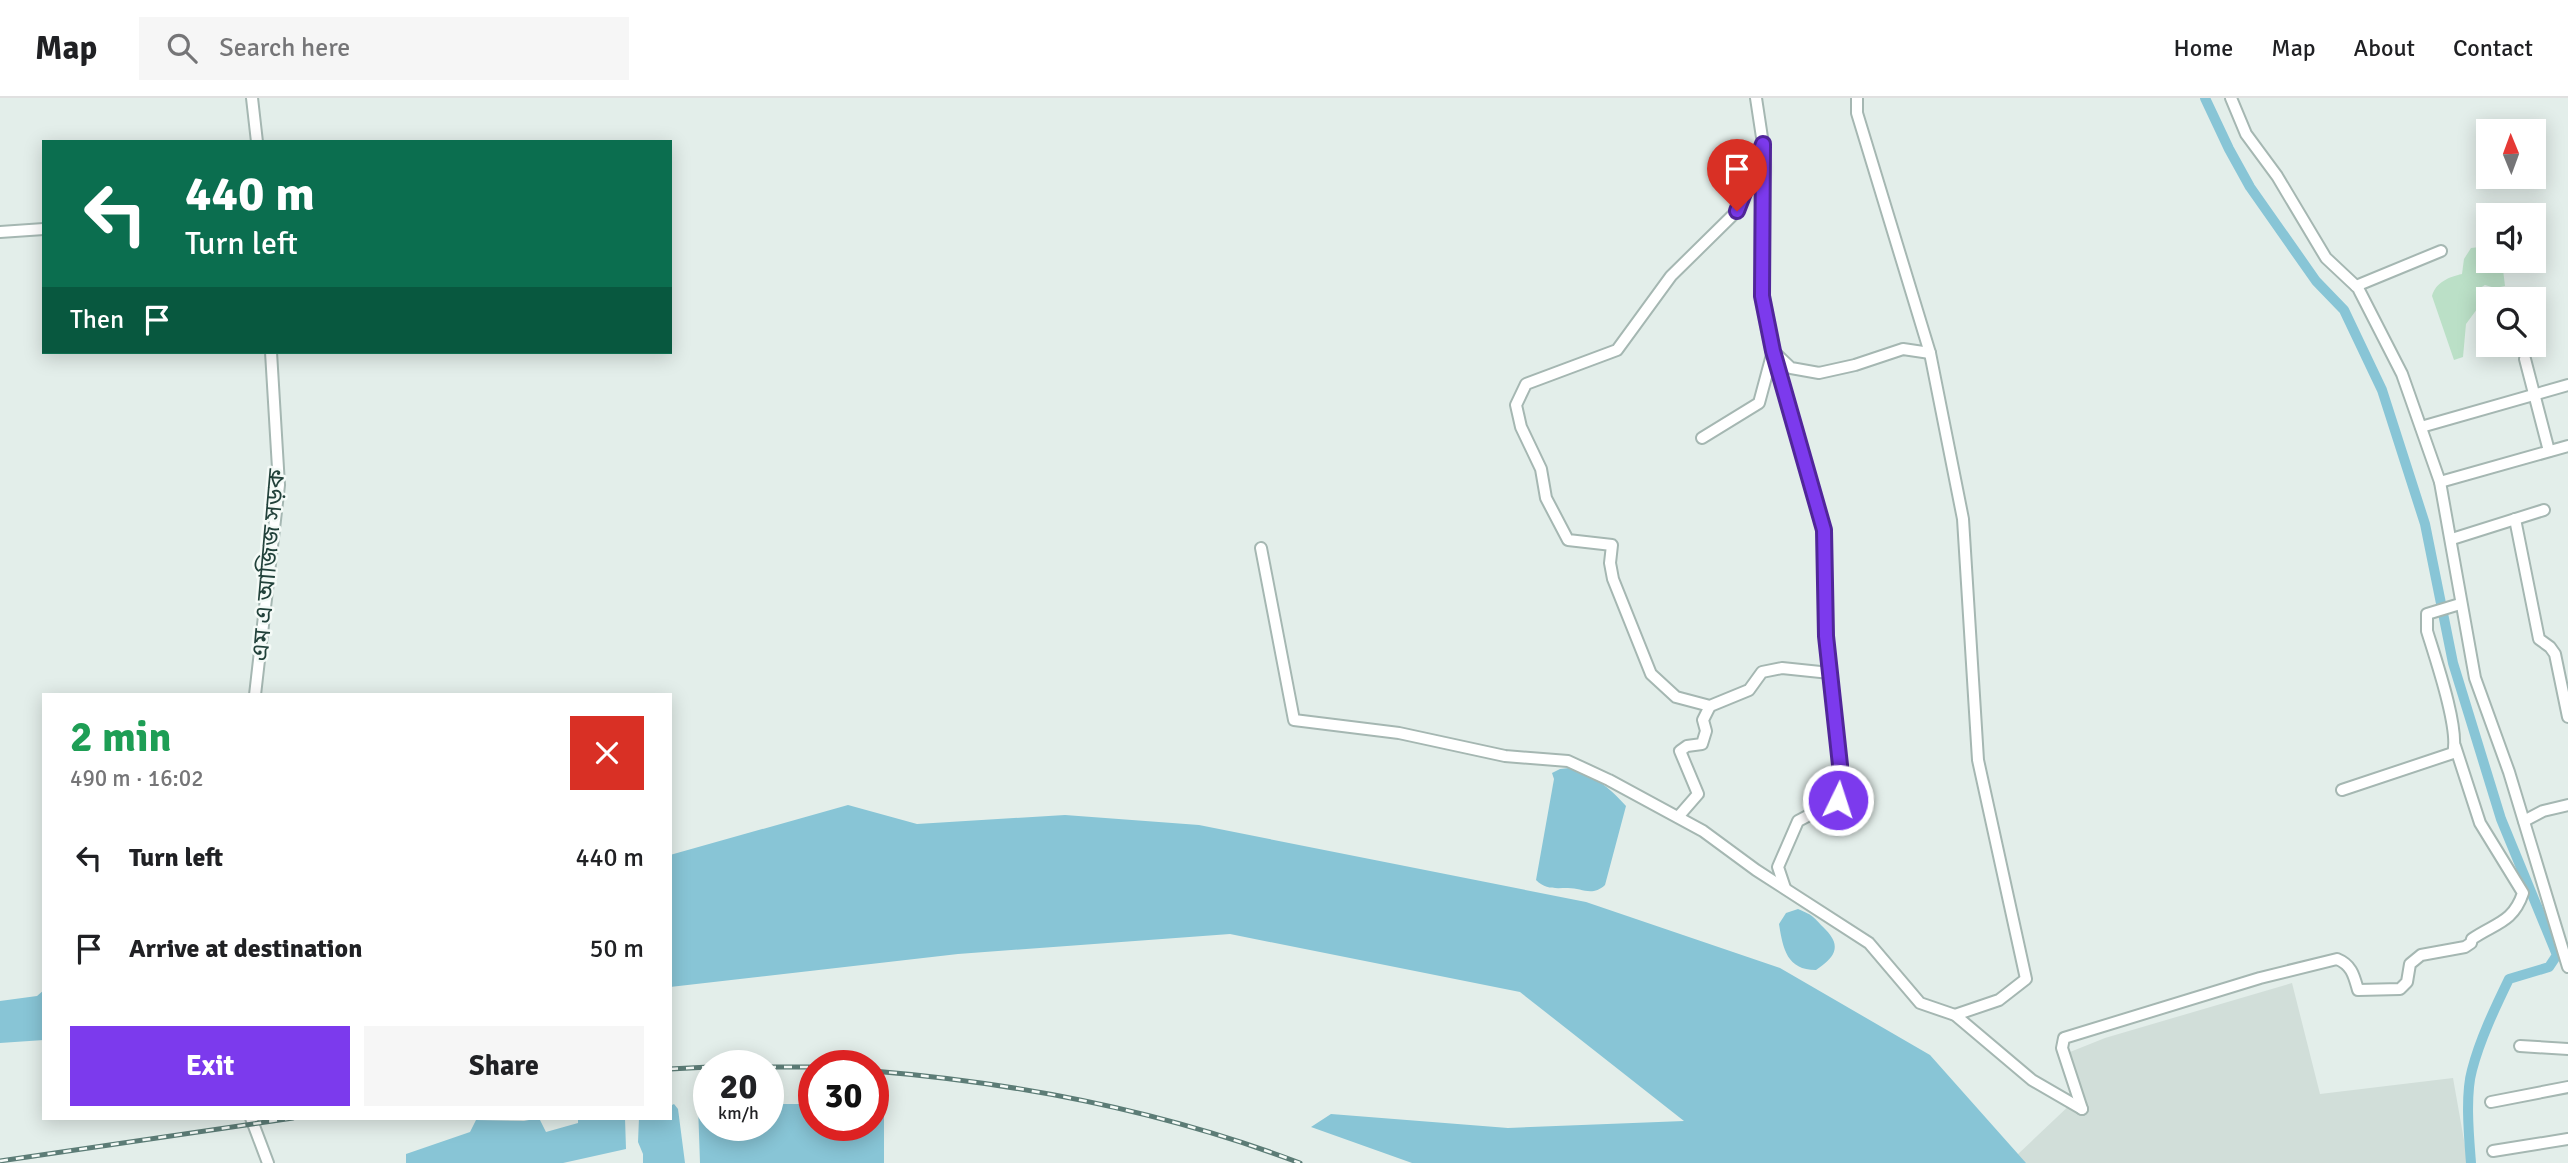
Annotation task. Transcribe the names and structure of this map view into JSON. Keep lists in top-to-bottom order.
{
  "streets": {
    "street": ["এম এ আজিজ সড়ক"]
  },
  "north": "top",
  "page": {
    "header": "Map",
    "search": "Search here",
    "nav": [
      "Home",
      "Map",
      "About",
      "Contact"
    ],
    "turn": ["440 m", "Turn left"],
    "then": "Then",
    "heading": ["2 min", "490 m · 16:02"],
    "list": [
      {
        "name": "Turn left",
        "value": "440 m"
      },
      {
        "name": "Arrive at destination",
        "value": "50 m"
      }
    ],
    "buttons": ["Exit", "Share"],
    "speed": "20 km/h",
    "limit": "30"
  }
}
